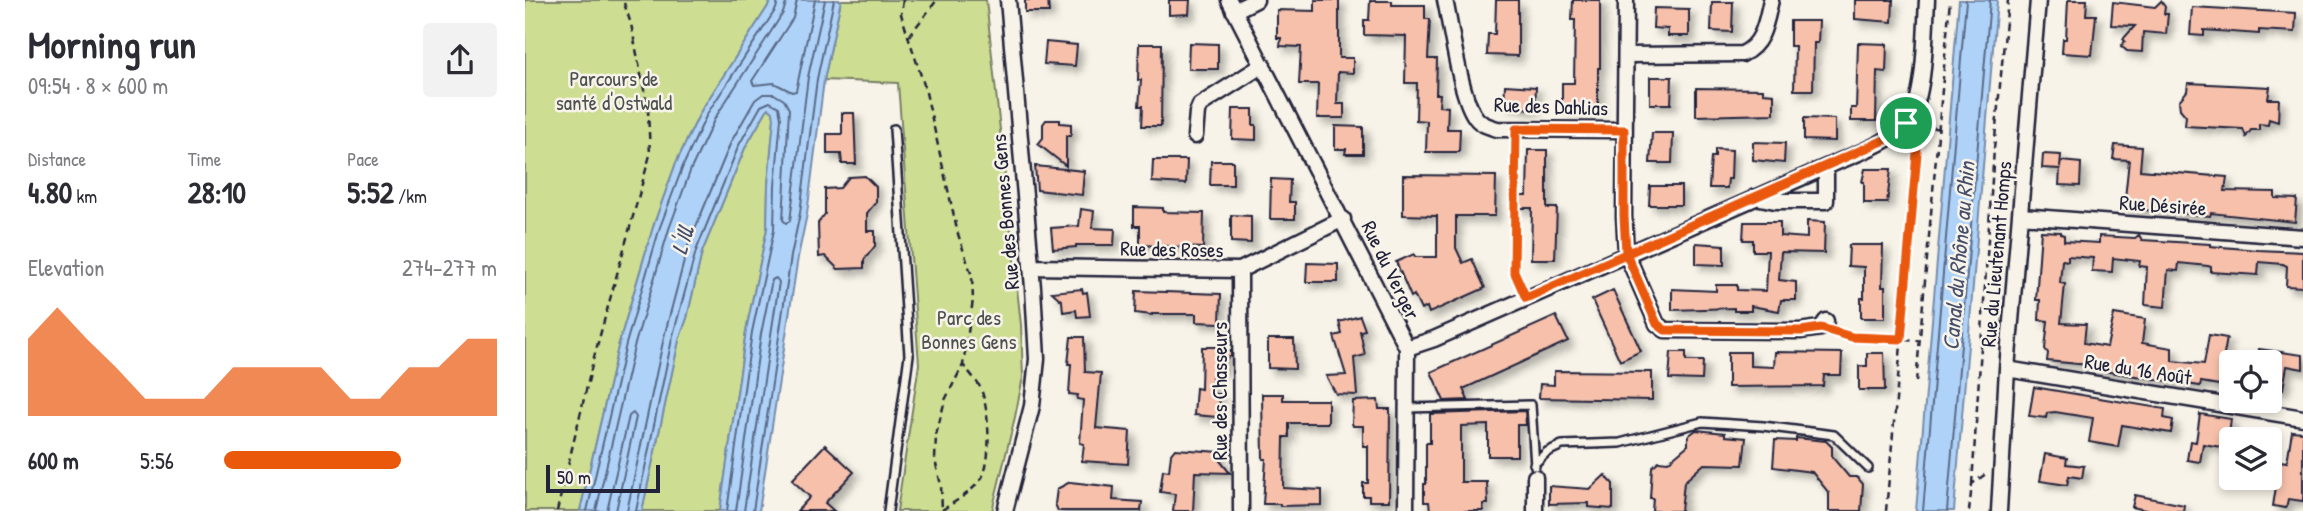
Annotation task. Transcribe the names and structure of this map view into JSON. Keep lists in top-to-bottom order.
{
  "streets": {
    "street": [
      "Rue des Dahlias",
      "Rue Désirée",
      "Rue des Bonnes Gens",
      "Rue des Roses",
      "Rue du Lieutenant Homps",
      "Rue du Verger",
      "Rue du 16 Août",
      "Rue des Chasseurs"
    ]
  },
  "crossings": [
    ["Rue Désirée", "Rue du Lieutenant Homps"],
    ["Rue des Bonnes Gens", "Rue des Roses"],
    ["Rue des Roses", "Rue du Verger"],
    ["Rue des Roses", "Rue des Chasseurs"],
    ["Rue du Lieutenant Homps", "Rue du 16 Août"]
  ],
  "water": ["L'Ill", "Canal du Rhône au Rhin"],
  "parks": ["Parcours de santé d'Ostwald", "Parc des Bonnes Gens"],
  "scale_bar": "50 m",
  "page": {
    "heading": ["Morning run", "09:54 · 8 × 600 m"],
    "stats": [
      ["Distance", "4.80 km"],
      ["Time", "28:10"],
      ["Pace", "5:52 /km"]
    ],
    "chart": ["Elevation", "274–277 m"],
    "list": [
      {
        "name": "600 m",
        "note": "5:56"
      }
    ],
    "scale": "50 m"
  }
}
